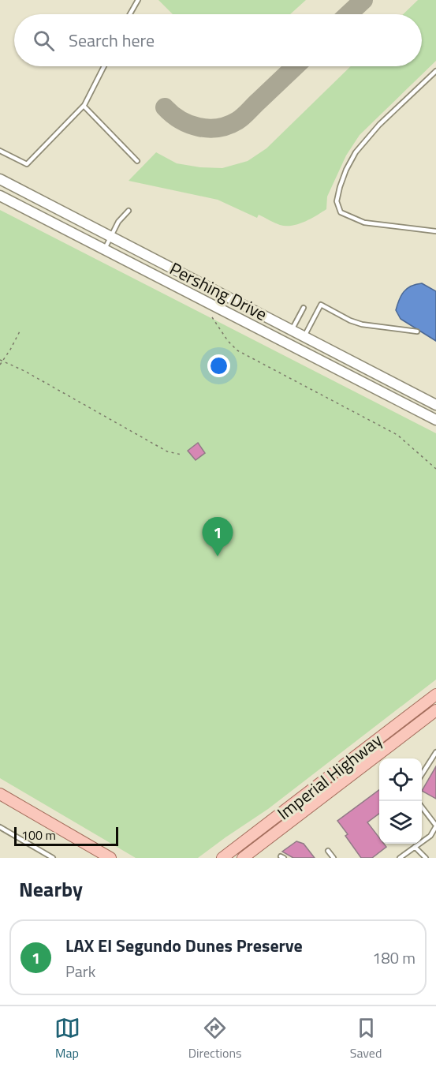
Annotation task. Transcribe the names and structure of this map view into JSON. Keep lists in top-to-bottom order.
{
  "streets": {
    "main road": ["Pershing Drive", "Imperial Highway"]
  },
  "scale_bar": "100 m",
  "page": {
    "search": "Search here",
    "pins": "1",
    "scale": "100 m",
    "heading": "Nearby",
    "list": [
      {
        "mark": "1",
        "name": "LAX El Segundo Dunes Preserve",
        "note": "Park",
        "value": "180 m"
      }
    ],
    "nav": ["Map", "Directions", "Saved"]
  }
}
